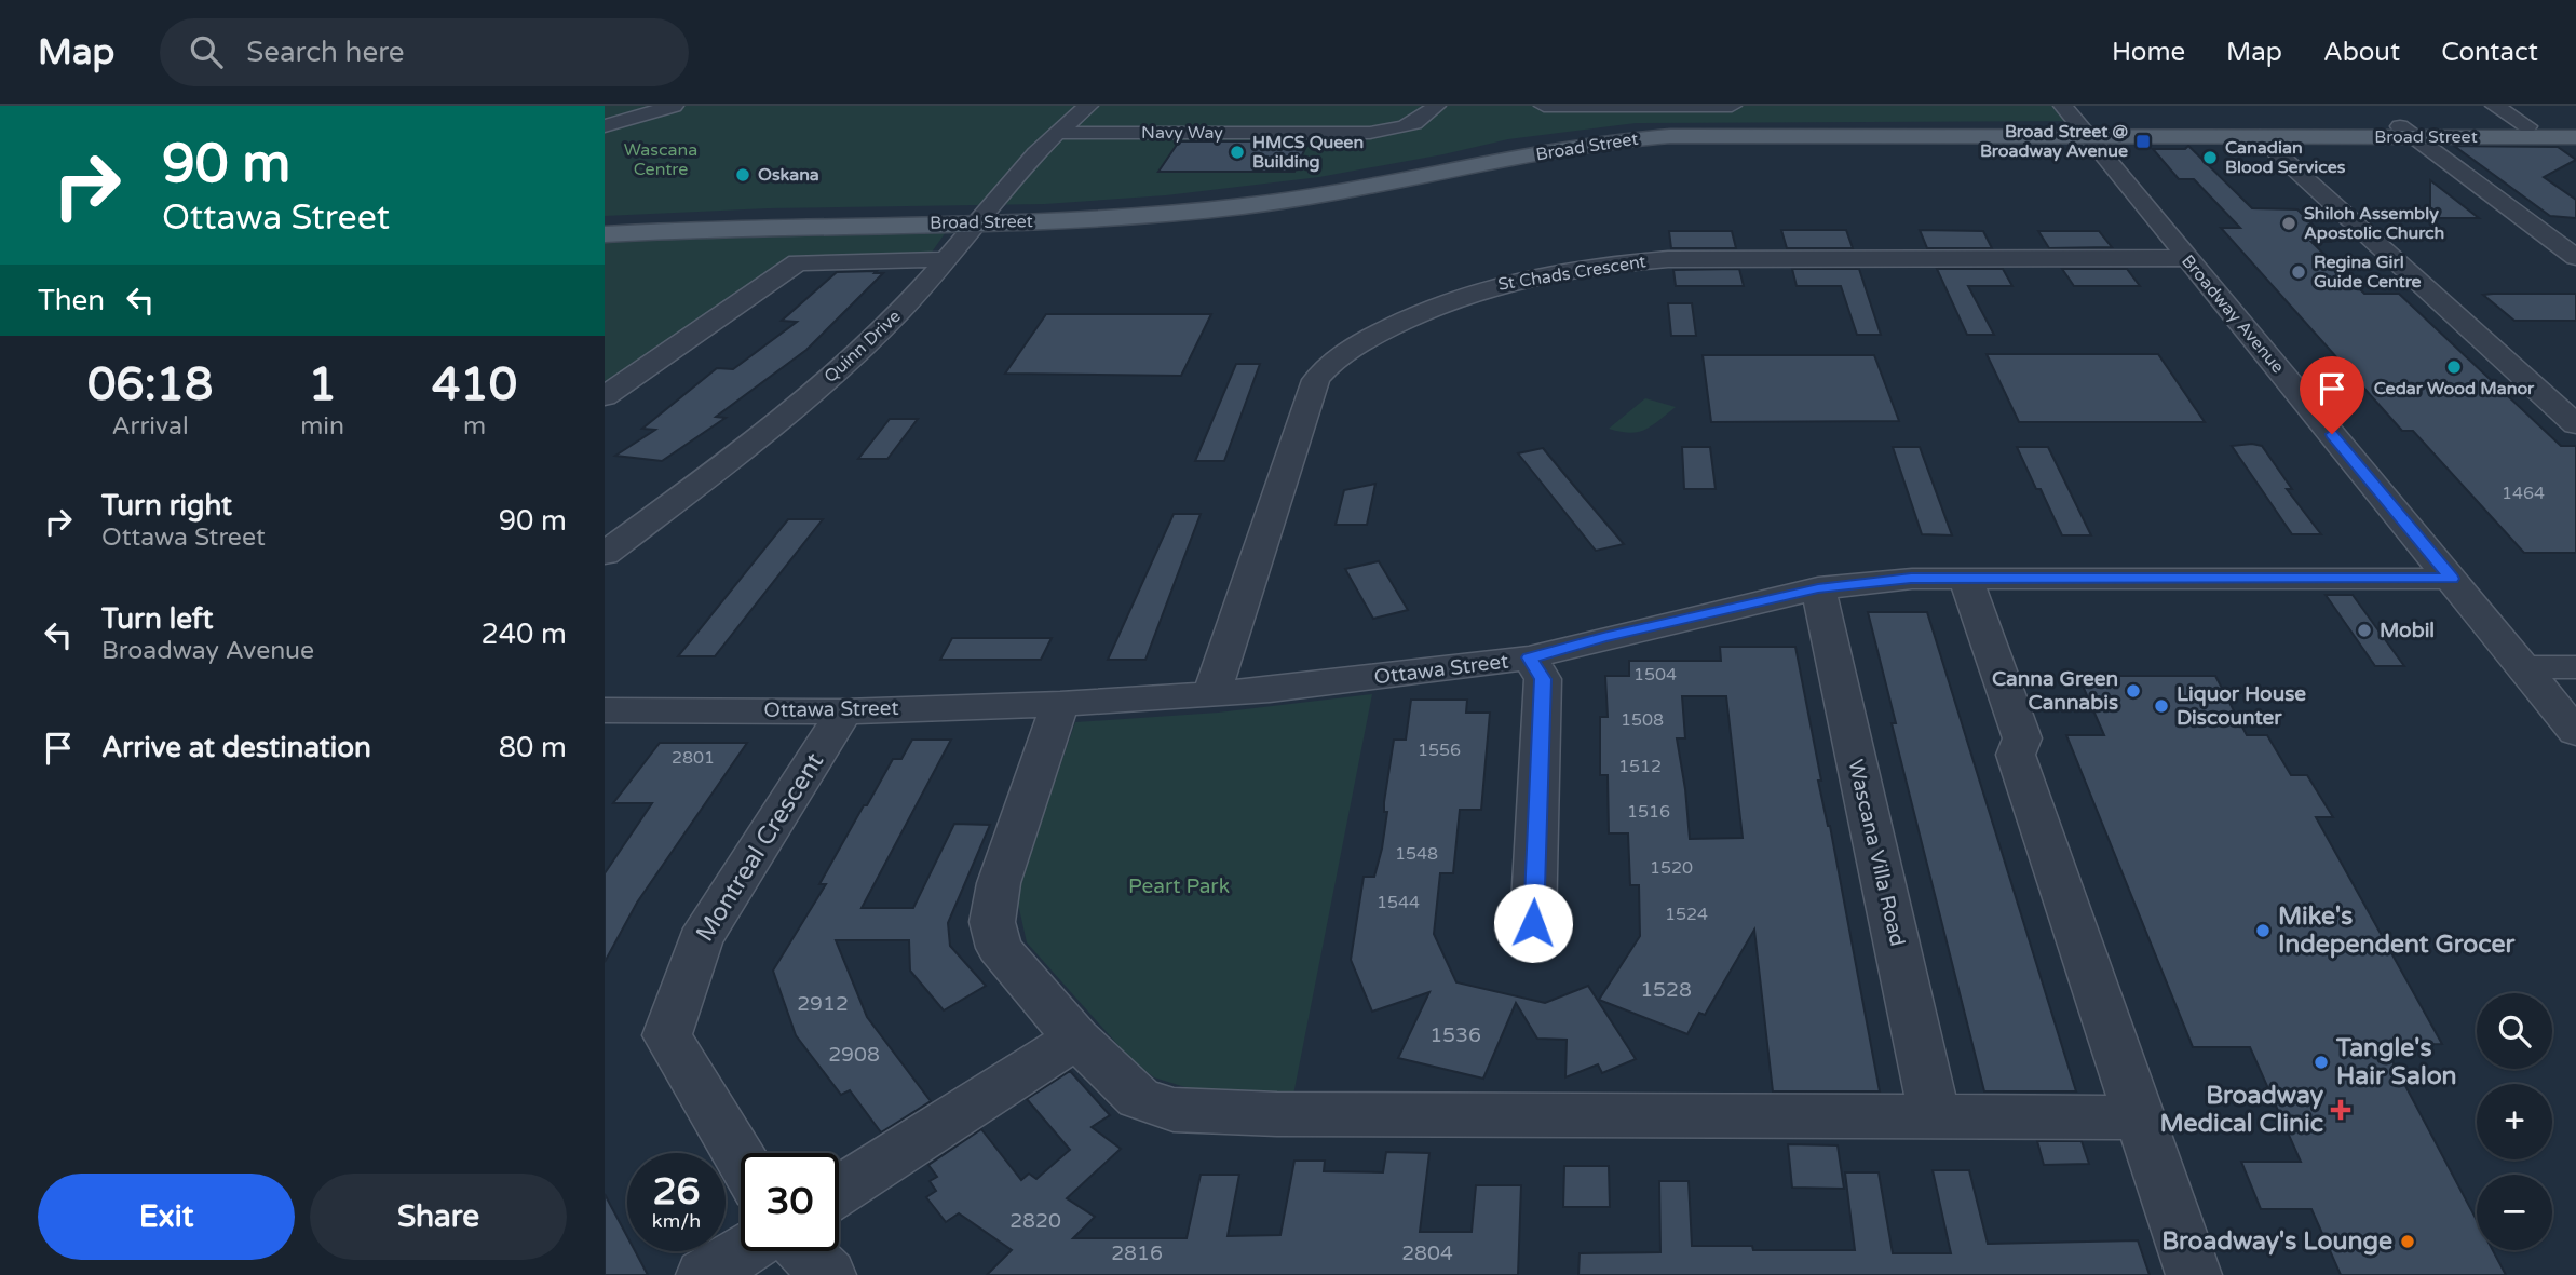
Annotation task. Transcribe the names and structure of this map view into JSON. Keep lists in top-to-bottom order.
{
  "streets": {
    "main road": ["Broad Street"],
    "street": [
      "Navy Way",
      "St Chads Crescent",
      "Broadway Avenue",
      "Quinn Drive",
      "Ottawa Street",
      "Montreal Crescent",
      "Wascana Villa Road"
    ]
  },
  "crossings": [
    ["Navy Way", "Quinn Drive"],
    ["Broad Street", "Broadway Avenue"],
    ["Broad Street", "Quinn Drive"],
    ["St Chads Crescent", "Broadway Avenue"],
    ["St Chads Crescent", "Ottawa Street"],
    ["Broadway Avenue", "Ottawa Street"],
    ["Ottawa Street", "Montreal Crescent"],
    ["Ottawa Street", "Wascana Villa Road"]
  ],
  "parks": ["Wascana Centre", "Peart Park"],
  "places": {
    "transit": ["Broad Street @ Broadway Avenue"],
    "other": [
      "HMCS Queen Building",
      "Canadian Blood Services",
      "Oskana",
      "Shiloh Assembly Apostolic Church",
      "Regina Girl Guide Centre",
      "Cedar Wood Manor",
      "Mobil",
      "Canna Green Cannabis",
      "Liquor House Discounter",
      "Mike's Independent Grocer",
      "Tangle's Hair Salon",
      "Broadway's Lounge"
    ],
    "health": ["Broadway Medical Clinic"]
  },
  "house_numbers": [
    "1464",
    "1504",
    "1508",
    "1556",
    "2801",
    "1512",
    "1516",
    "1548",
    "1520",
    "1544",
    "1524",
    "1528",
    "2912",
    "1536",
    "2908",
    "2820",
    "2816",
    "2804"
  ],
  "page": {
    "header": "Map",
    "search": "Search here",
    "nav": [
      "Home",
      "Map",
      "About",
      "Contact"
    ],
    "turn": ["90 m", "Ottawa Street"],
    "then": "Then",
    "eta": [
      "06:18",
      "Arrival",
      "1",
      "min",
      "410",
      "m"
    ],
    "list": [
      {
        "name": "Turn right",
        "note": "Ottawa Street",
        "value": "90 m"
      },
      {
        "name": "Turn left",
        "note": "Broadway Avenue",
        "value": "240 m"
      },
      {
        "name": "Arrive at destination",
        "value": "80 m"
      }
    ],
    "map_buttons": ["+", "−"],
    "speed": "26 km/h",
    "limit": "30",
    "buttons": ["Exit", "Share"]
  }
}
